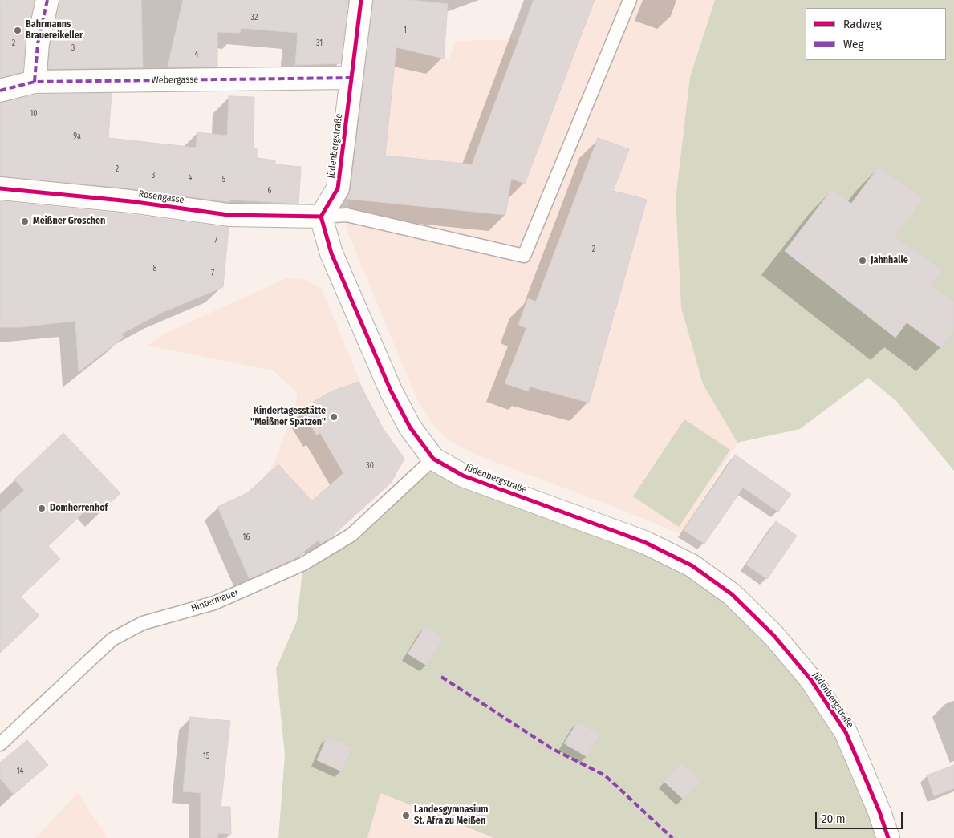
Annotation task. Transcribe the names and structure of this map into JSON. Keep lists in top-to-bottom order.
{
  "streets": {
    "street": ["Webergasse", "Jüdenbergstraße", "Rosengasse"],
    "lane": ["Hintermauer"]
  },
  "crossings": [
    ["Webergasse", "Jüdenbergstraße"],
    ["Jüdenbergstraße", "Rosengasse"],
    ["Jüdenbergstraße", "Hintermauer"]
  ],
  "places": [
    "Bahrmanns Brauereikeller",
    "Meißner Groschen",
    "Jahnhalle",
    "Kindertagesstätte \"Meißner Spatzen\"",
    "Domherrenhof",
    "Landesgymnasium St. Afra zu Meißen"
  ],
  "house_numbers": [
    "32",
    "1",
    "2",
    "31",
    "3",
    "4",
    "10",
    "9a",
    "2",
    "3",
    "4",
    "5",
    "6",
    "7",
    "2",
    "8",
    "7",
    "30",
    "16",
    "15",
    "14"
  ],
  "legend": ["Radweg", "Weg"],
  "scale_bar": "20 m"
}
